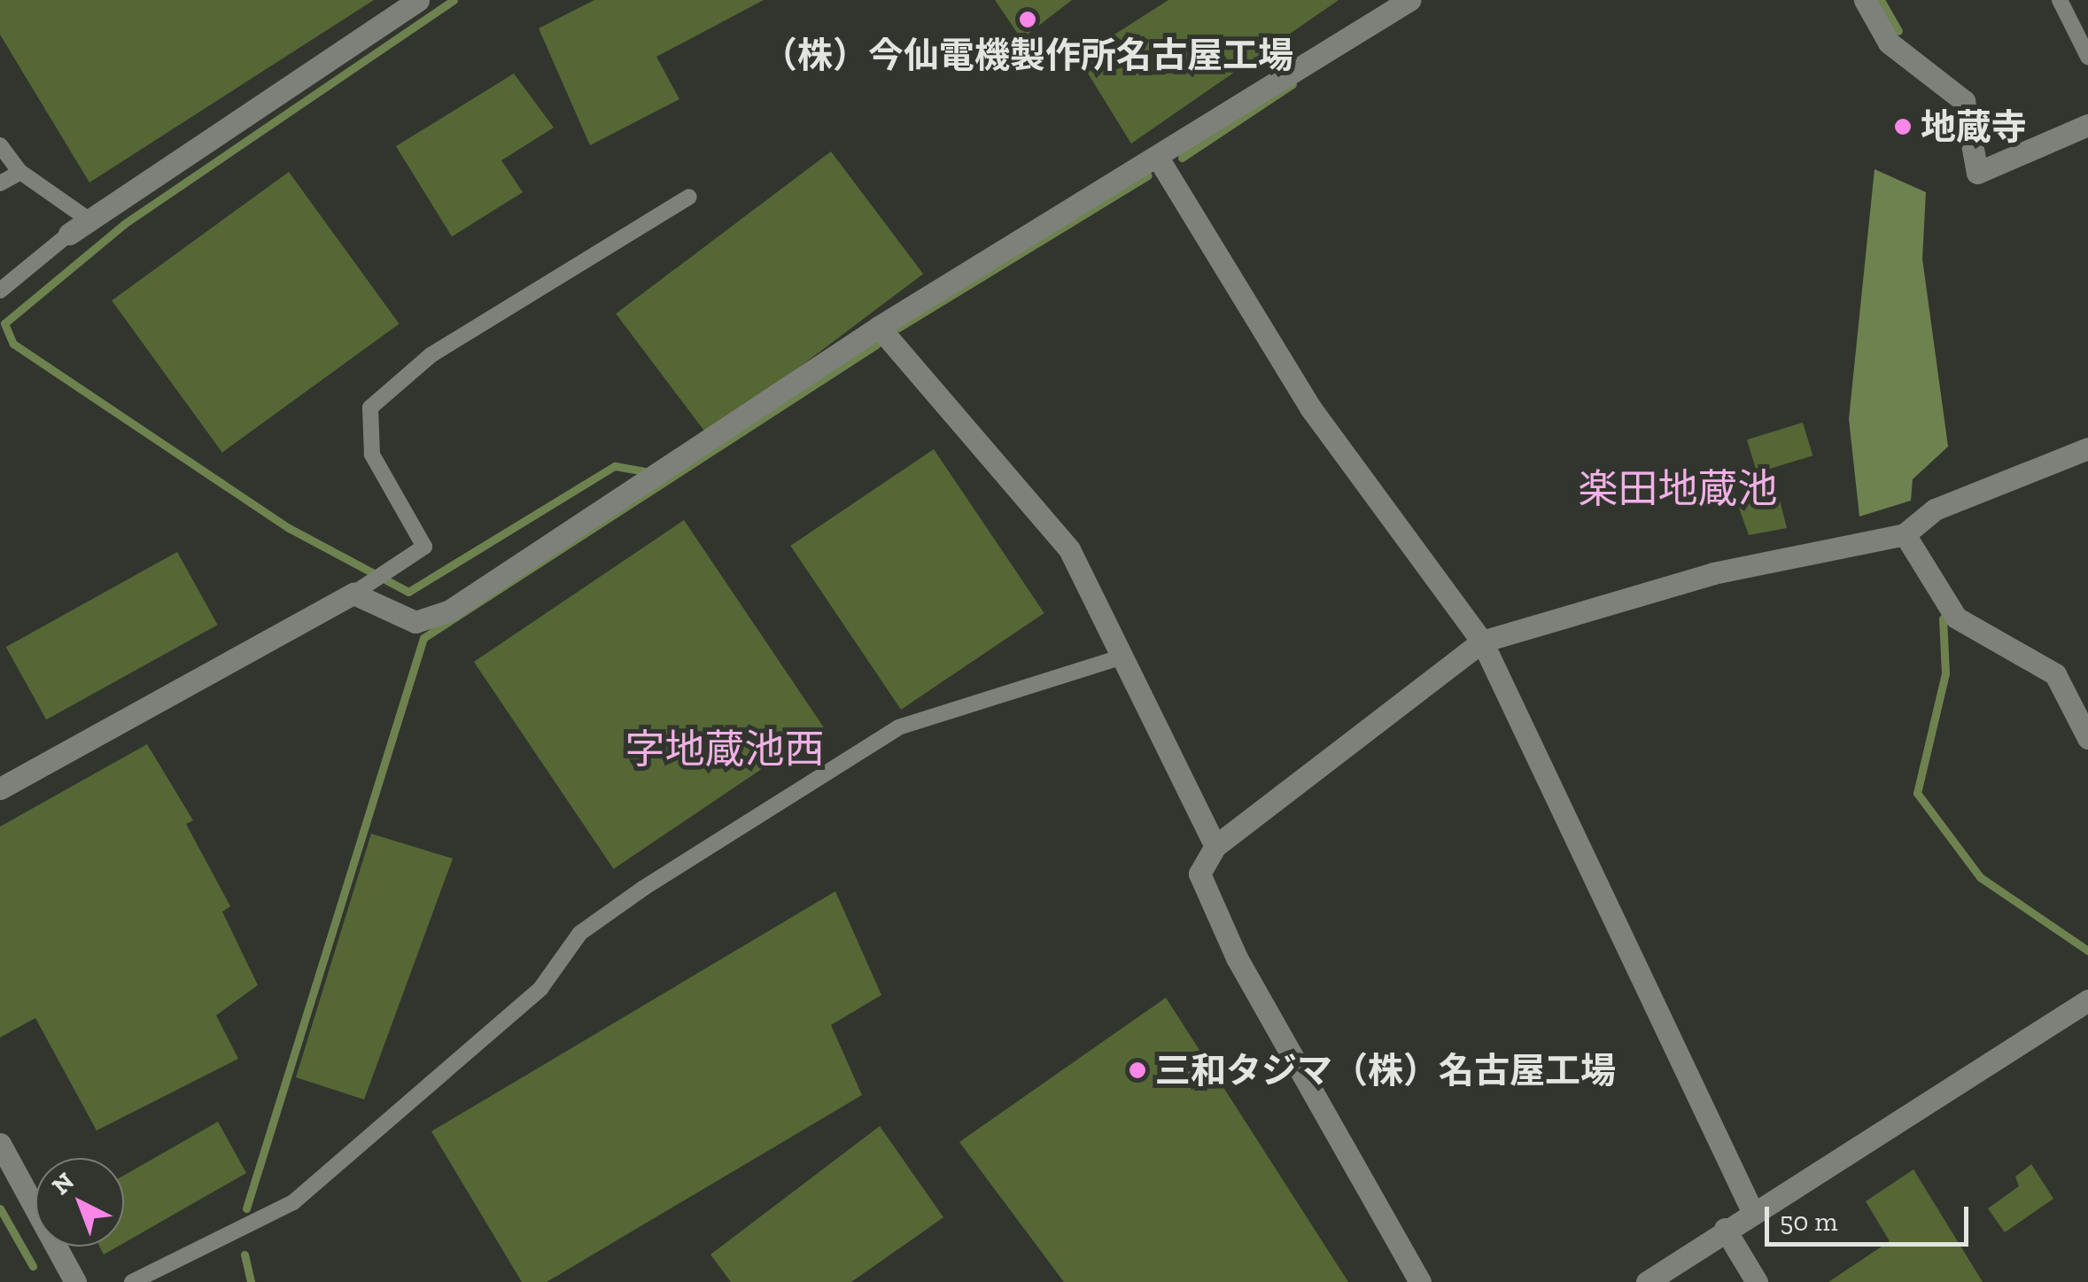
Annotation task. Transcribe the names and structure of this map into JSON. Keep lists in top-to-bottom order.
{
  "districts": ["楽田地蔵池", "字地蔵池西"],
  "places": ["（株）今仙電機製作所名古屋工場", "地蔵寺", "三和タジマ（株）名古屋工場"],
  "scale_bar": "50 m",
  "north": "top left"
}
